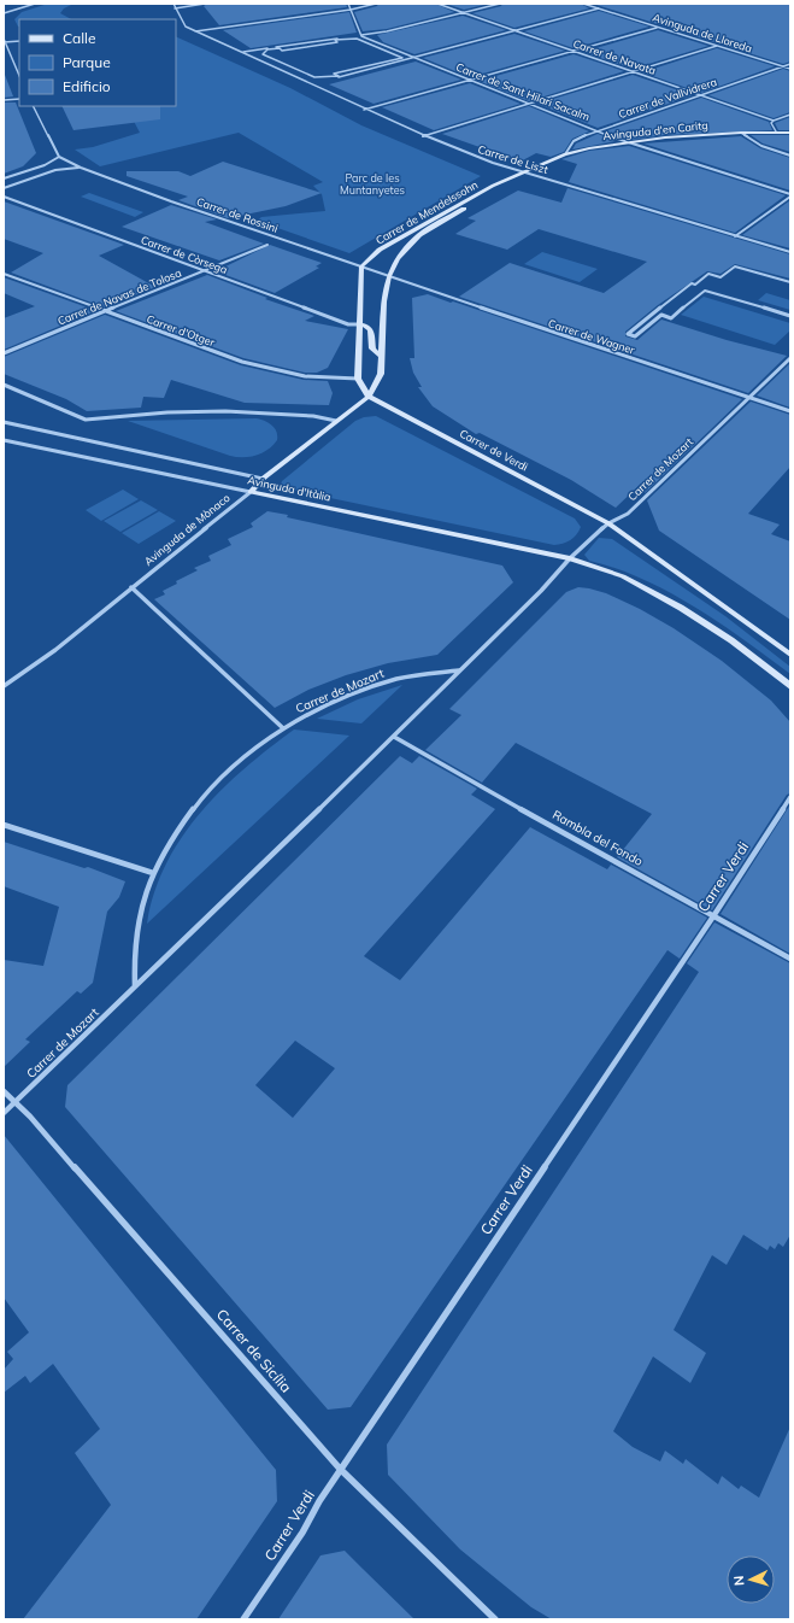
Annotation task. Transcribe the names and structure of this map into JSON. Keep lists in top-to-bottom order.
{
  "streets": {
    "street": [
      "Avinguda de Lloreda",
      "Carrer de Navata",
      "Carrer de Sant Hilari Sacalm",
      "Carrer de Vallvidrera",
      "Avinguda d'en Caritg",
      "Carrer de Liszt",
      "Carrer de Mendelssohn",
      "Carrer de Rossini",
      "Carrer de Còrsega",
      "Carrer de Navas de Tolosa",
      "Carrer d'Otger",
      "Carrer de Wagner",
      "Carrer de Verdi",
      "Carrer de Mozart",
      "Avinguda d'Itàlia",
      "Avinguda de Mònaco",
      "Rambla del Fondo",
      "Carrer Verdi",
      "Carrer de Sicília"
    ]
  },
  "crossings": [
    ["Avinguda de Lloreda", "Carrer de Vallvidrera"],
    ["Carrer de Navata", "Carrer de Vallvidrera"],
    ["Carrer de Sant Hilari Sacalm", "Carrer de Vallvidrera"],
    ["Carrer de Sant Hilari Sacalm", "Avinguda d'en Caritg"],
    ["Carrer de Vallvidrera", "Avinguda d'en Caritg"],
    ["Avinguda d'en Caritg", "Carrer de Liszt"],
    ["Avinguda d'en Caritg", "Carrer de Mendelssohn"],
    ["Carrer de Liszt", "Carrer de Mendelssohn"],
    ["Carrer de Mendelssohn", "Carrer de Rossini"],
    ["Carrer de Mendelssohn", "Carrer de Wagner"],
    ["Carrer de Mendelssohn", "Avinguda de Mònaco"],
    ["Carrer de Rossini", "Carrer de Wagner"],
    ["Carrer de Rossini", "Avinguda de Mònaco"],
    ["Carrer de Còrsega", "Carrer de Navas de Tolosa"],
    ["Carrer de Navas de Tolosa", "Carrer d'Otger"],
    ["Carrer de Wagner", "Carrer de Mozart"],
    ["Carrer de Wagner", "Avinguda de Mònaco"],
    ["Carrer de Verdi", "Carrer de Mozart"],
    ["Carrer de Verdi", "Avinguda de Mònaco"],
    ["Carrer de Mozart", "Avinguda d'Itàlia"],
    ["Carrer de Mozart", "Rambla del Fondo"],
    ["Carrer de Mozart", "Carrer de Sicília"],
    ["Avinguda d'Itàlia", "Avinguda de Mònaco"],
    ["Rambla del Fondo", "Carrer Verdi"],
    ["Carrer Verdi", "Carrer de Sicília"]
  ],
  "parks": ["Parc de les Muntanyetes"],
  "legend": ["Calle", "Parque", "Edificio"],
  "north": "left"
}
